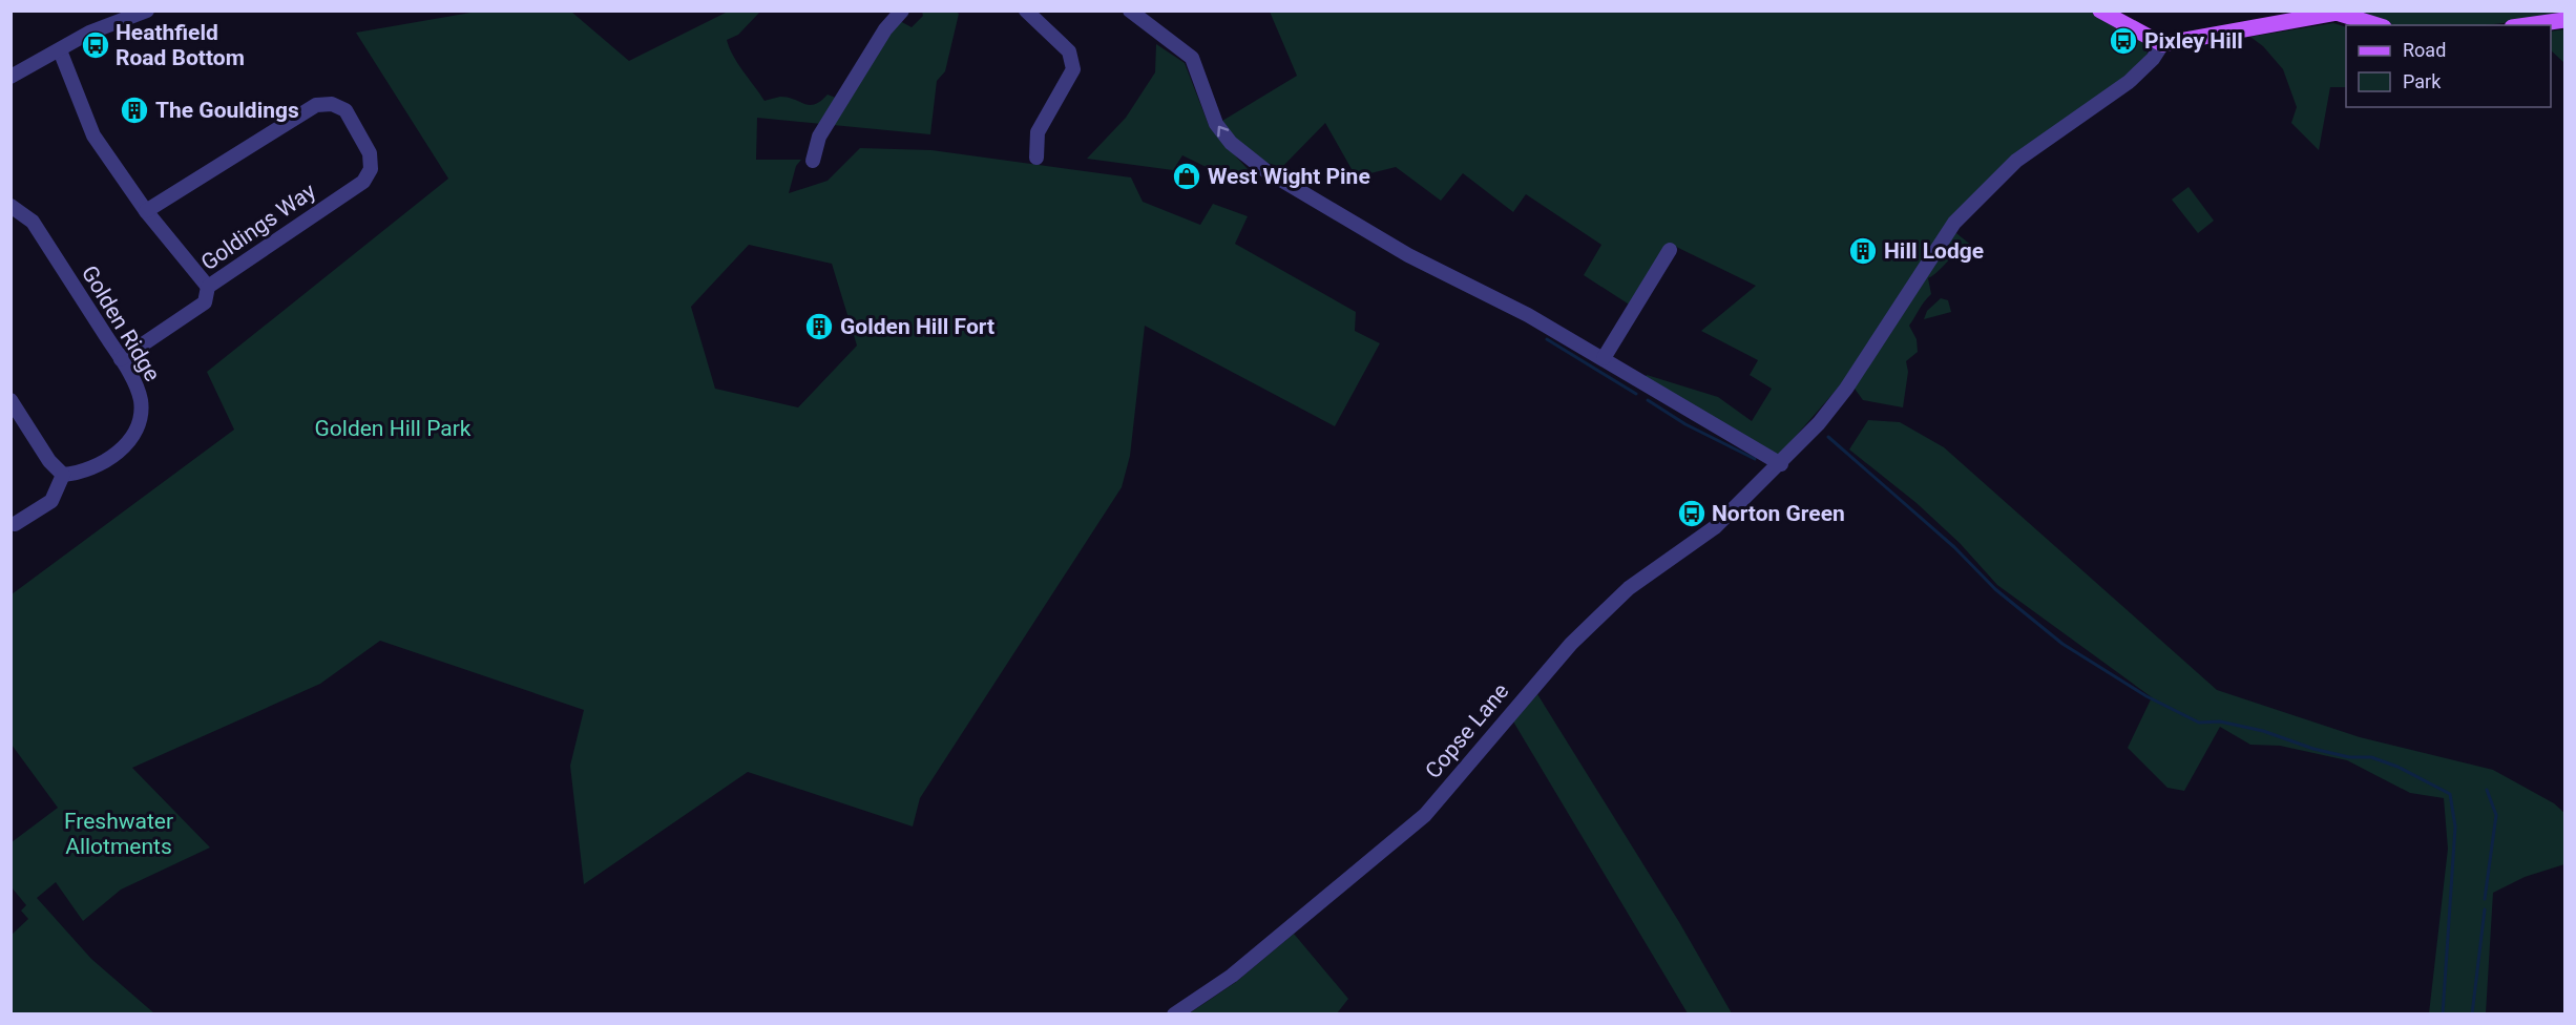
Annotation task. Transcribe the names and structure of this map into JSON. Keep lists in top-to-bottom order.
{
  "streets": {
    "street": ["Goldings Way", "Golden Ridge", "Copse Lane"]
  },
  "crossings": [
    ["Goldings Way", "Golden Ridge"]
  ],
  "parks": ["Golden Hill Park", "Freshwater Allotments"],
  "places": {
    "bus stop": ["Pixley Hill", "Heathfield Road Bottom", "Norton Green"],
    "building": ["The Gouldings", "Hill Lodge", "Golden Hill Fort"],
    "shop": ["West Wight Pine"]
  },
  "legend": ["Road", "Park"]
}
